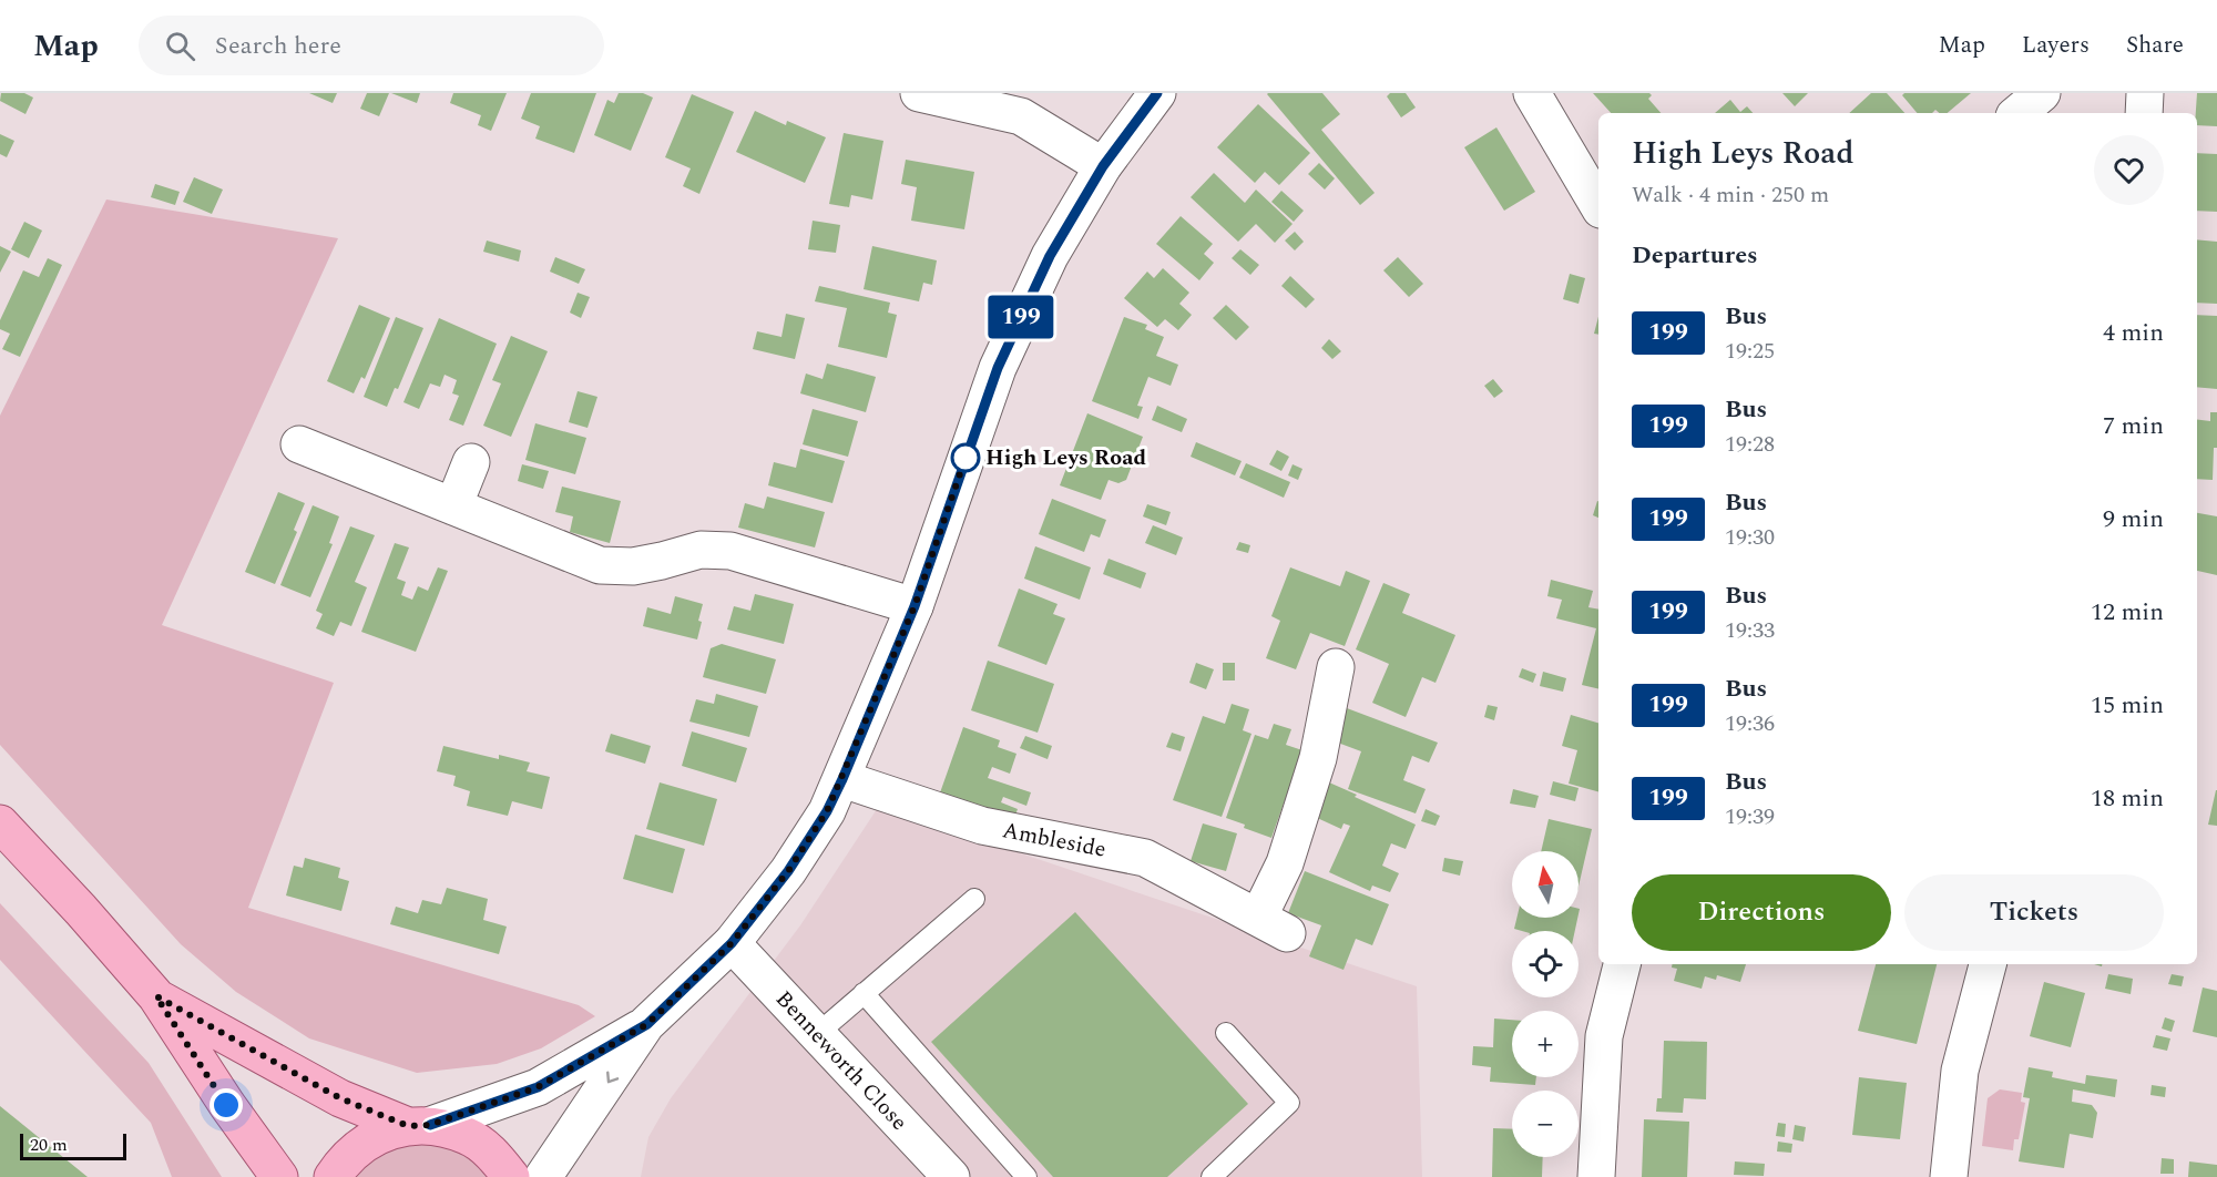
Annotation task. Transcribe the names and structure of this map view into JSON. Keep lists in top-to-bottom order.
{
  "streets": {
    "street": ["Ambleside", "Benneworth Close"]
  },
  "places": ["High Leys Road"],
  "lines": ["bus line 199"],
  "scale_bar": "20 m",
  "north": "top",
  "page": {
    "header": "Map",
    "search": "Search here",
    "nav": ["Map", "Layers", "Share"],
    "on_map": "199",
    "heading": [
      ["High Leys Road", "Walk · 4 min · 250 m"],
      "Departures"
    ],
    "list": [
      {
        "mark": "199",
        "name": "Bus",
        "note": "19:25",
        "value": "4 min"
      },
      {
        "mark": "199",
        "name": "Bus",
        "note": "19:28",
        "value": "7 min"
      },
      {
        "mark": "199",
        "name": "Bus",
        "note": "19:30",
        "value": "9 min"
      },
      {
        "mark": "199",
        "name": "Bus",
        "note": "19:33",
        "value": "12 min"
      },
      {
        "mark": "199",
        "name": "Bus",
        "note": "19:36",
        "value": "15 min"
      },
      {
        "mark": "199",
        "name": "Bus",
        "note": "19:39",
        "value": "18 min"
      }
    ],
    "map_buttons": ["+", "−"],
    "buttons": ["Directions", "Tickets"],
    "scale": "20 m"
  }
}
